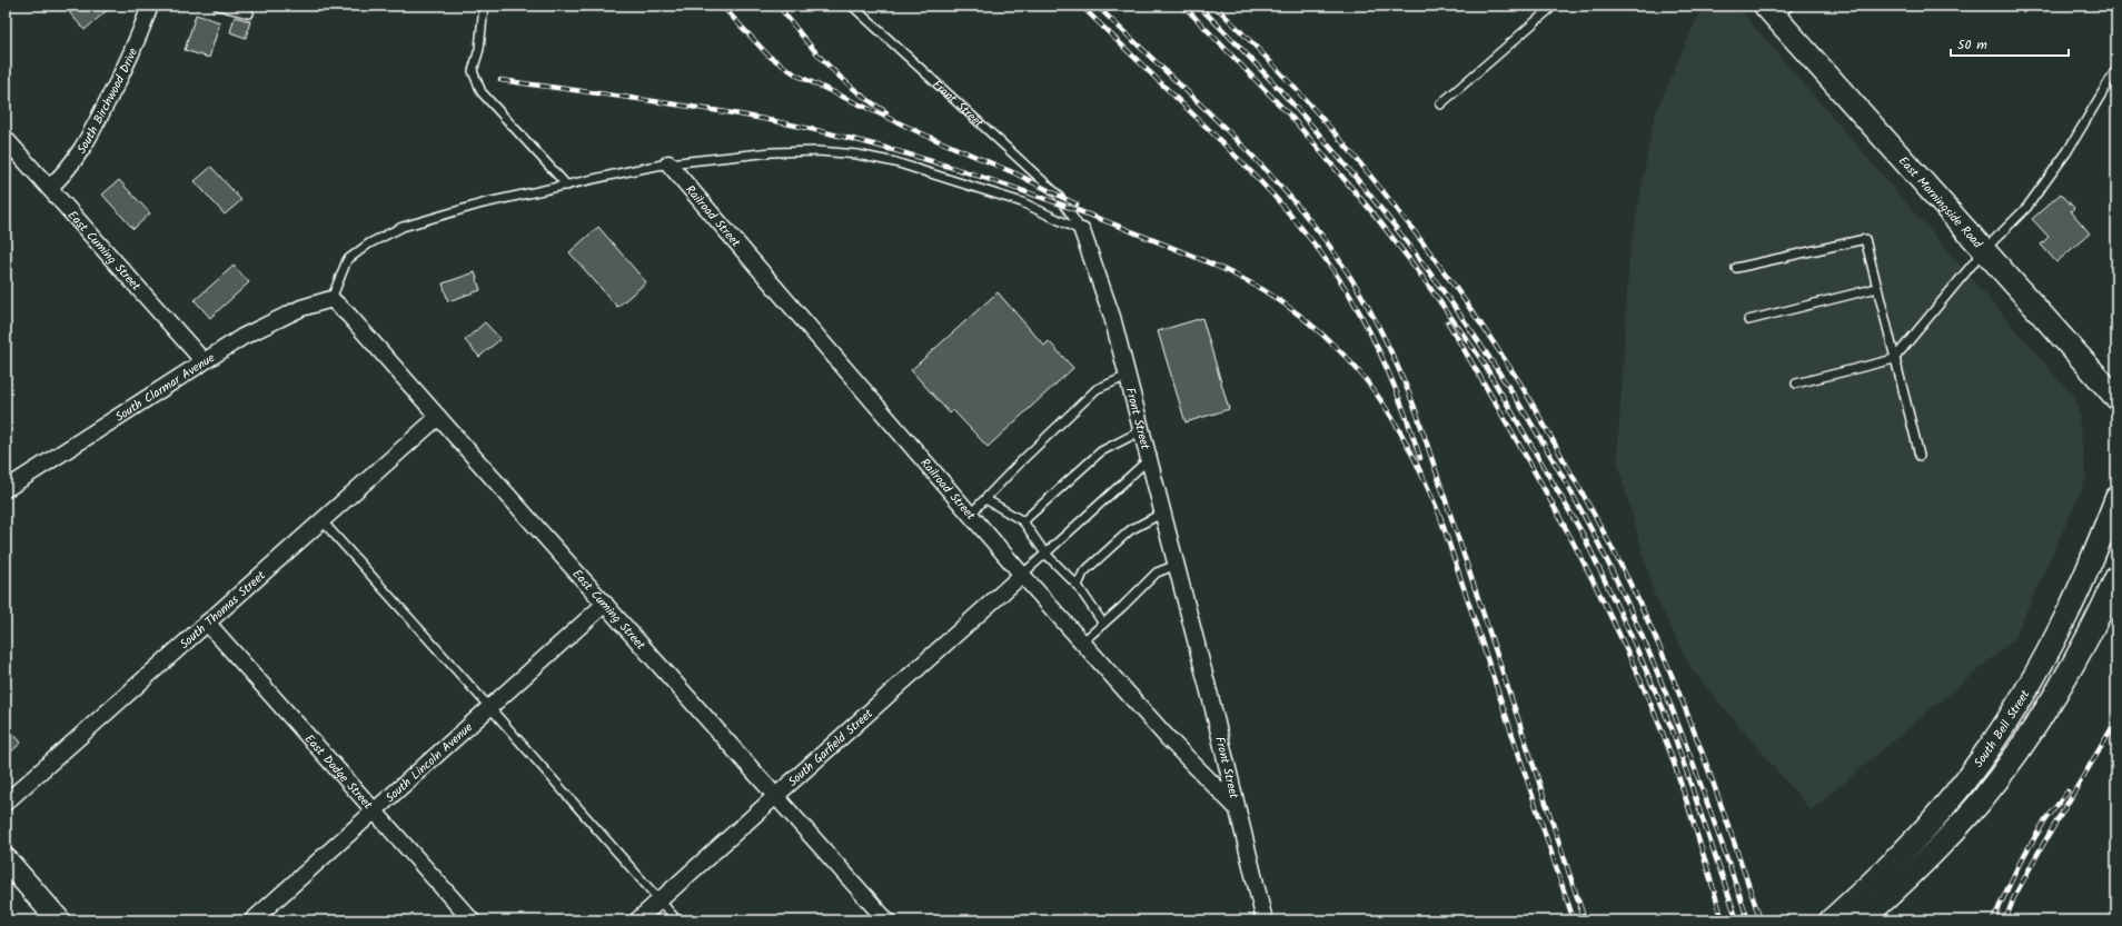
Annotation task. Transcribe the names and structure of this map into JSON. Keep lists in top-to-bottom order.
{
  "streets": {
    "main road": ["East Morningside Road", "South Bell Street"],
    "street": [
      "South Birchwood Drive",
      "Front Street",
      "Railroad Street",
      "East Cuming Street",
      "South Clarmar Avenue",
      "South Thomas Street",
      "South Garfield Street",
      "South Lincoln Avenue",
      "East Dodge Street"
    ]
  },
  "crossings": [
    ["South Birchwood Drive", "East Cuming Street"],
    ["Front Street", "Railroad Street"],
    ["Railroad Street", "South Garfield Street"],
    ["East Cuming Street", "South Clarmar Avenue"],
    ["East Cuming Street", "South Thomas Street"],
    ["East Cuming Street", "South Garfield Street"],
    ["East Cuming Street", "South Lincoln Avenue"],
    ["South Thomas Street", "East Dodge Street"],
    ["South Lincoln Avenue", "East Dodge Street"]
  ],
  "scale_bar": "50 m"
}
